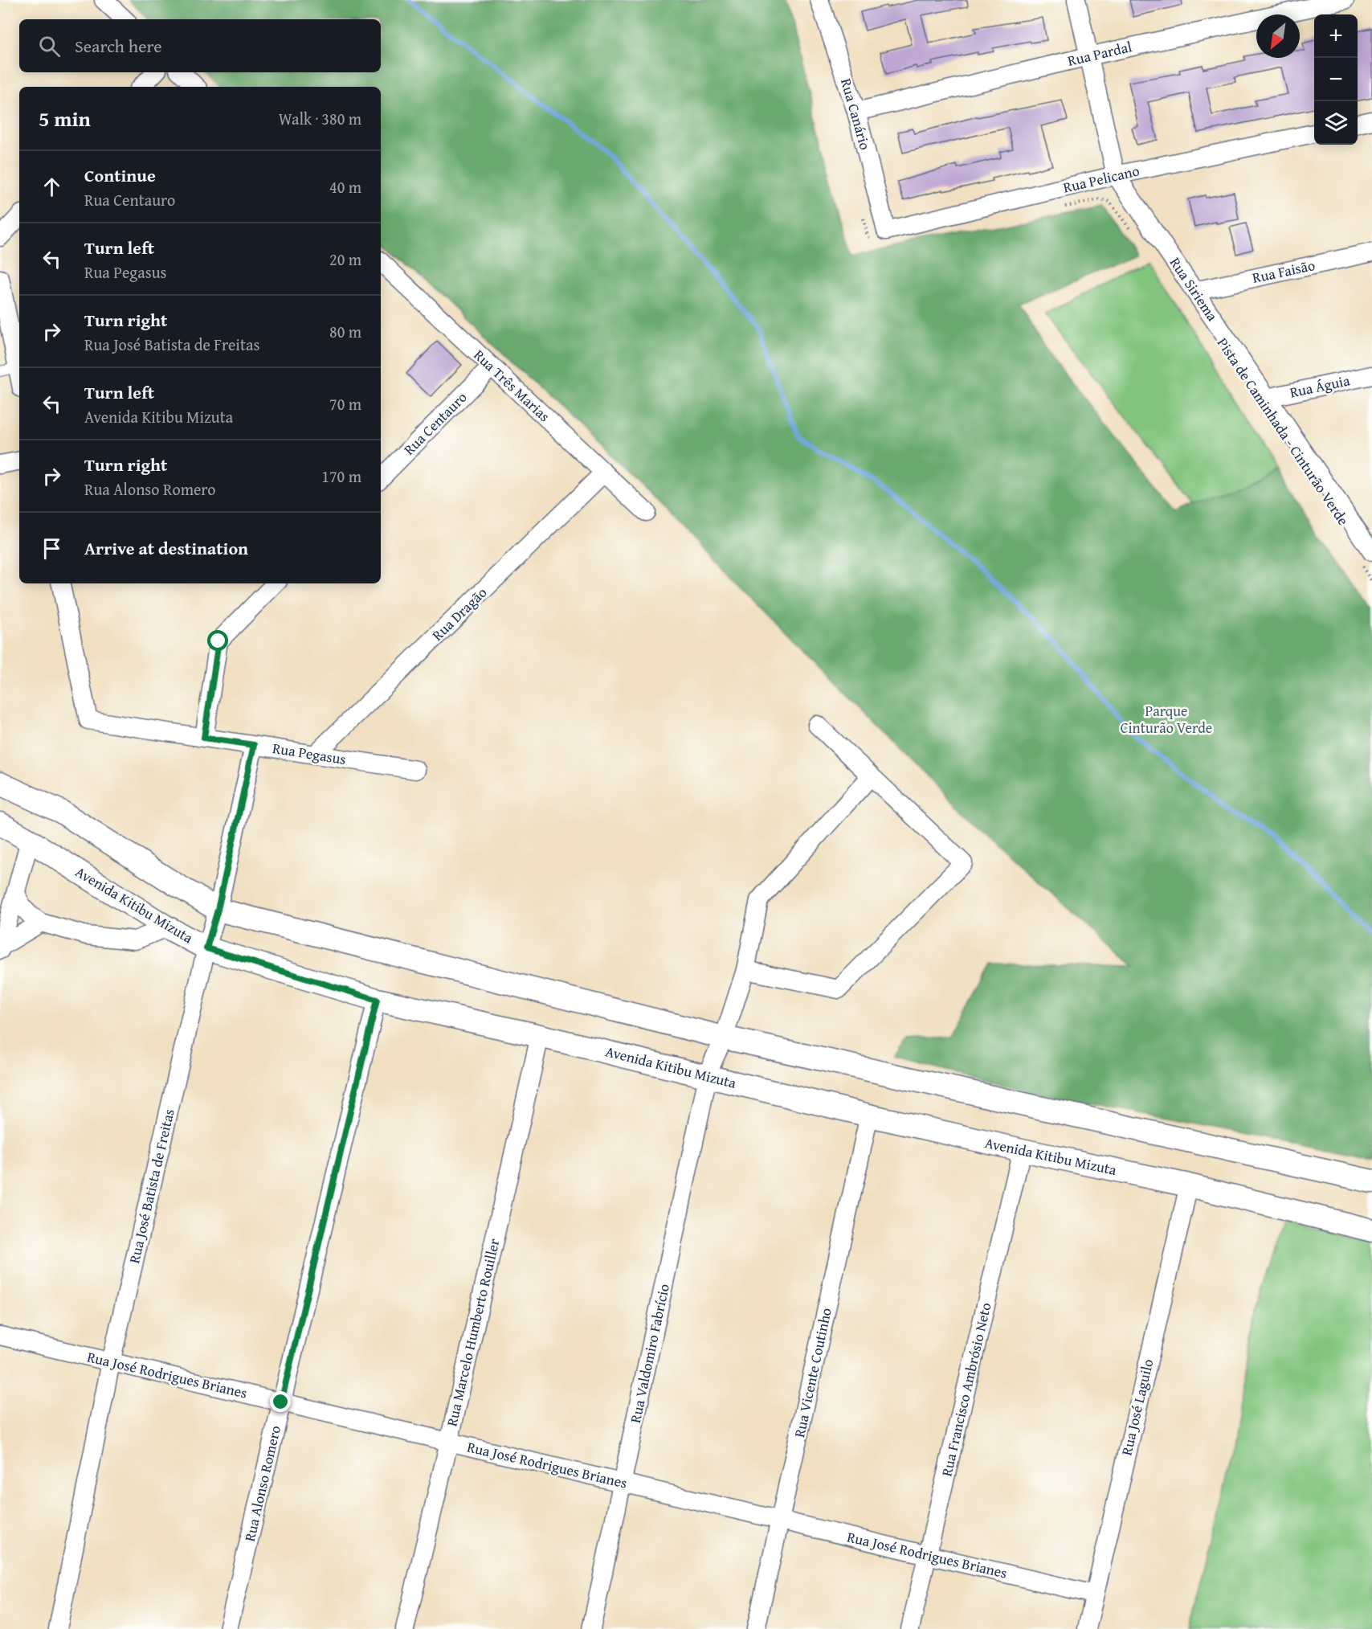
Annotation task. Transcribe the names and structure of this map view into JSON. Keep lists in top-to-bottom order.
{
  "streets": {
    "street": [
      "Rua Pardal",
      "Rua Canário",
      "Rua Pelicano",
      "Rua Faisão",
      "Rua Siriema",
      "Rua Três Marias",
      "Rua Águia",
      "Rua Centauro",
      "Rua Dragão",
      "Rua Pegasus",
      "Avenida Kitibu Mizuta",
      "Rua José Batista de Freitas",
      "Rua Marcelo Humberto Rouiller",
      "Rua Valdomiro Fabrício",
      "Rua Vicente Coutinho",
      "Rua José Rodrigues Brianes",
      "Rua Francisco Ambrósio Neto",
      "Rua José Laguilo",
      "Rua Alonso Romero"
    ]
  },
  "crossings": [
    ["Rua Pardal", "Rua Canário"],
    ["Rua Pardal", "Rua Siriema"],
    ["Rua Canário", "Rua Pelicano"],
    ["Rua Pelicano", "Rua Siriema"],
    ["Rua Faisão", "Rua Siriema"],
    ["Rua Siriema", "Rua Águia"],
    ["Rua Três Marias", "Rua Centauro"],
    ["Rua Três Marias", "Rua Dragão"],
    ["Rua Dragão", "Rua Pegasus"],
    ["Rua Pegasus", "Rua José Batista de Freitas"],
    ["Avenida Kitibu Mizuta", "Rua José Batista de Freitas"],
    ["Avenida Kitibu Mizuta", "Rua Marcelo Humberto Rouiller"],
    ["Avenida Kitibu Mizuta", "Rua Valdomiro Fabrício"],
    ["Avenida Kitibu Mizuta", "Rua Vicente Coutinho"],
    ["Avenida Kitibu Mizuta", "Rua Francisco Ambrósio Neto"],
    ["Avenida Kitibu Mizuta", "Rua José Laguilo"],
    ["Avenida Kitibu Mizuta", "Rua Alonso Romero"],
    ["Rua José Batista de Freitas", "Rua José Rodrigues Brianes"],
    ["Rua Marcelo Humberto Rouiller", "Rua José Rodrigues Brianes"],
    ["Rua Valdomiro Fabrício", "Rua José Rodrigues Brianes"],
    ["Rua Vicente Coutinho", "Rua José Rodrigues Brianes"],
    ["Rua José Rodrigues Brianes", "Rua Francisco Ambrósio Neto"],
    ["Rua José Rodrigues Brianes", "Rua José Laguilo"],
    ["Rua José Rodrigues Brianes", "Rua Alonso Romero"]
  ],
  "parks": ["Parque Cinturão Verde"],
  "north": "bottom left",
  "page": {
    "map_buttons": ["+", "−"],
    "search": "Search here",
    "heading": ["5 min", "Walk · 380 m"],
    "list": [
      ["Continue", "Rua Centauro", "40 m"],
      ["Turn left", "Rua Pegasus", "20 m"],
      ["Turn right", "Rua José Batista de Freitas", "80 m"],
      ["Turn left", "Avenida Kitibu Mizuta", "70 m"],
      ["Turn right", "Rua Alonso Romero", "170 m"],
      "Arrive at destination"
    ]
  }
}
